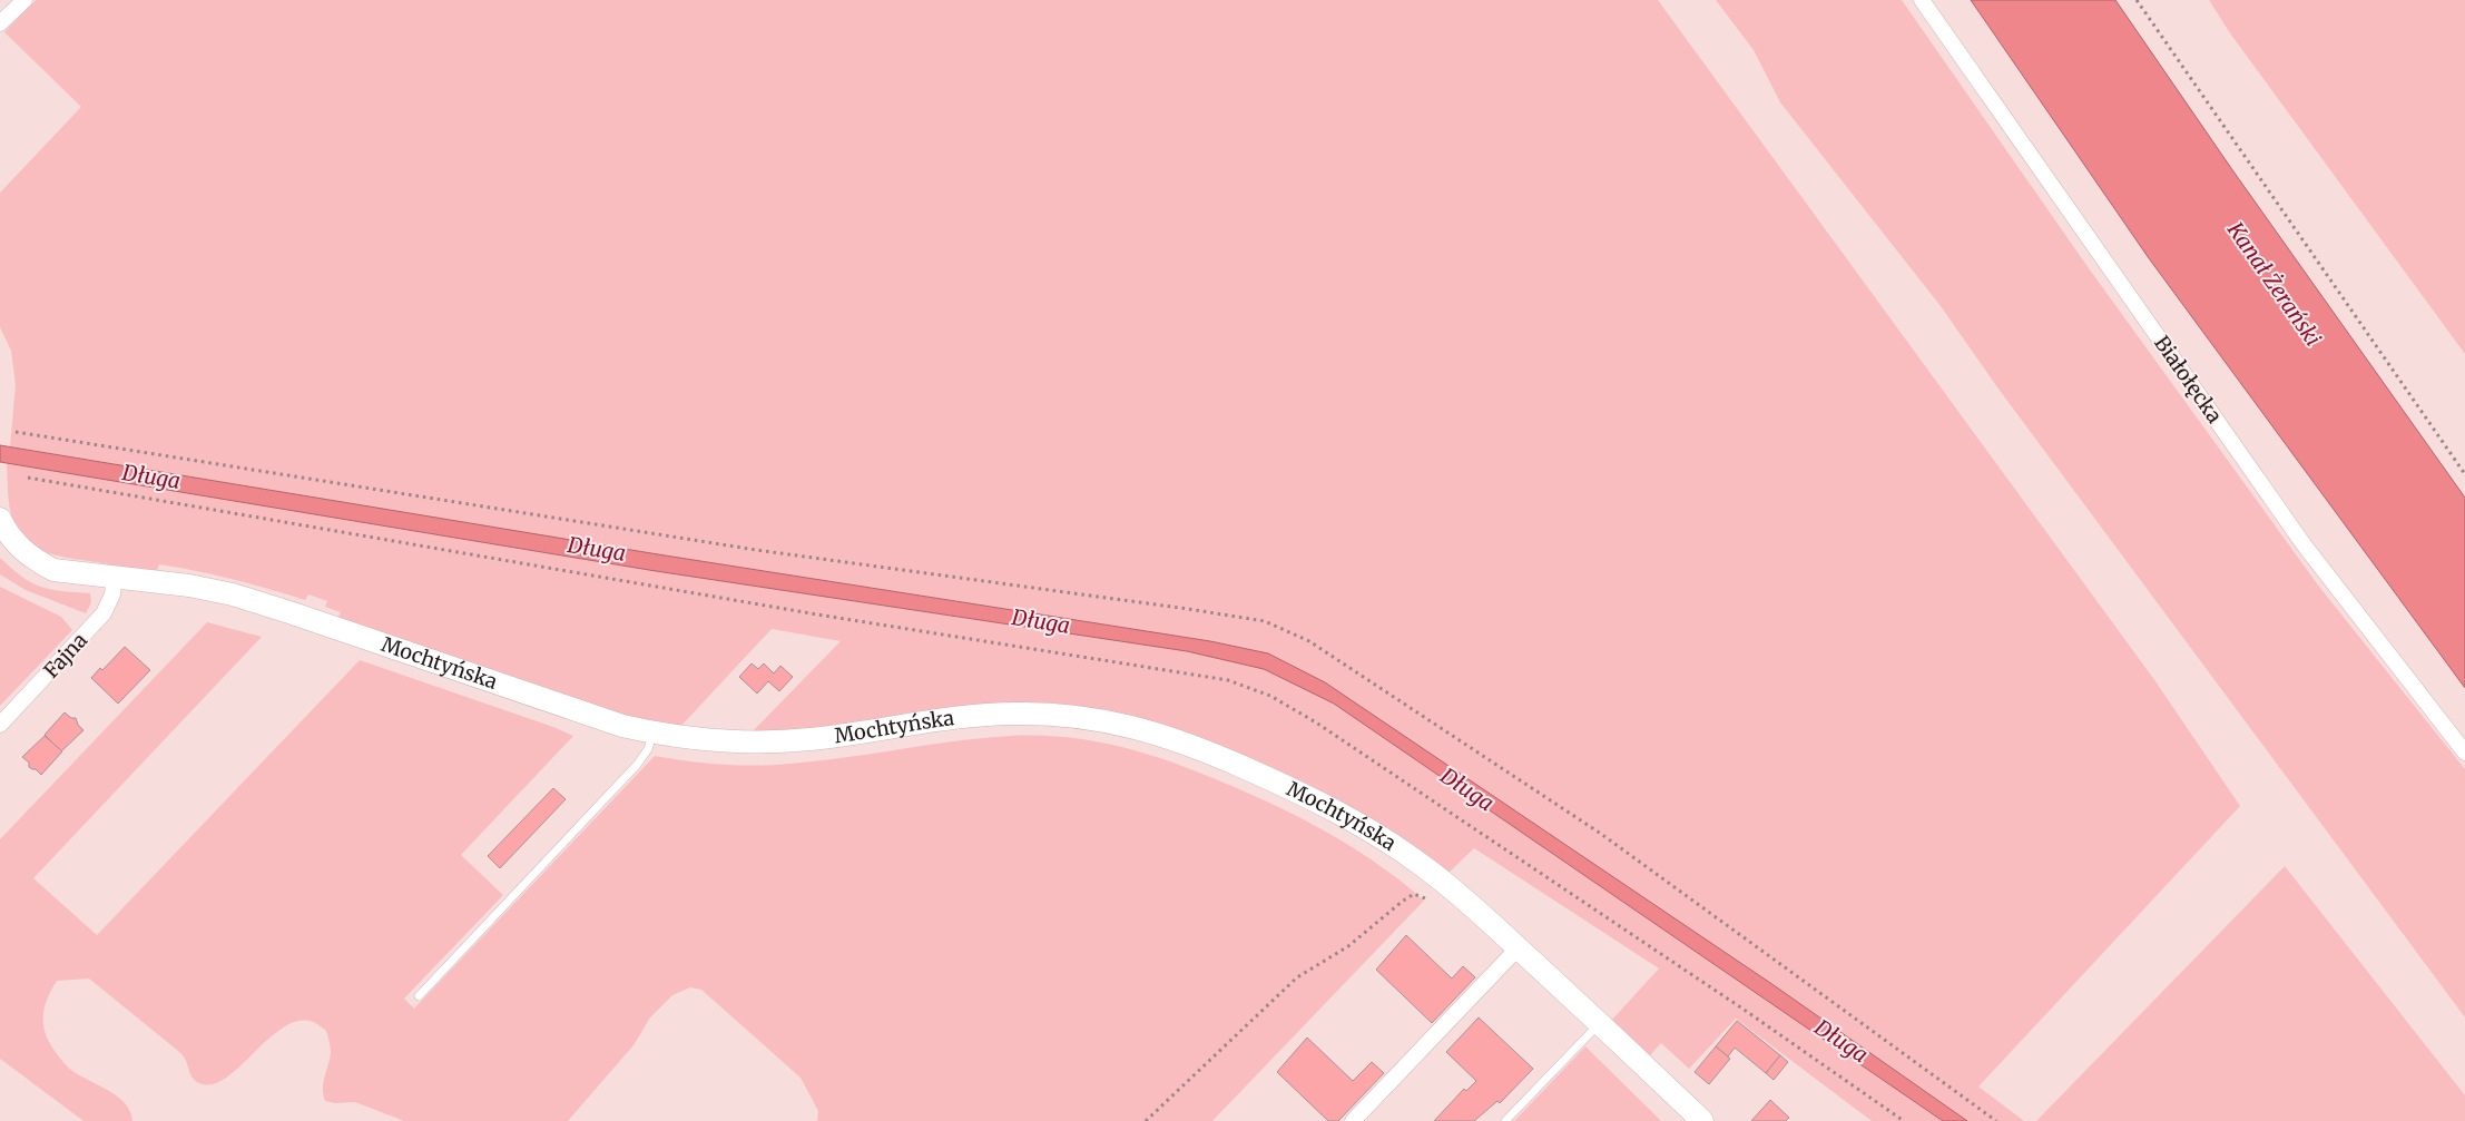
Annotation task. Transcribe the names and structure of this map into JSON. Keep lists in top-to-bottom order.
{
  "streets": {
    "street": ["Białołęcka", "Fajna", "Mochtyńska"]
  },
  "crossings": [
    ["Fajna", "Mochtyńska"]
  ],
  "water": ["Kanał Żerański", "Długa"]
}
